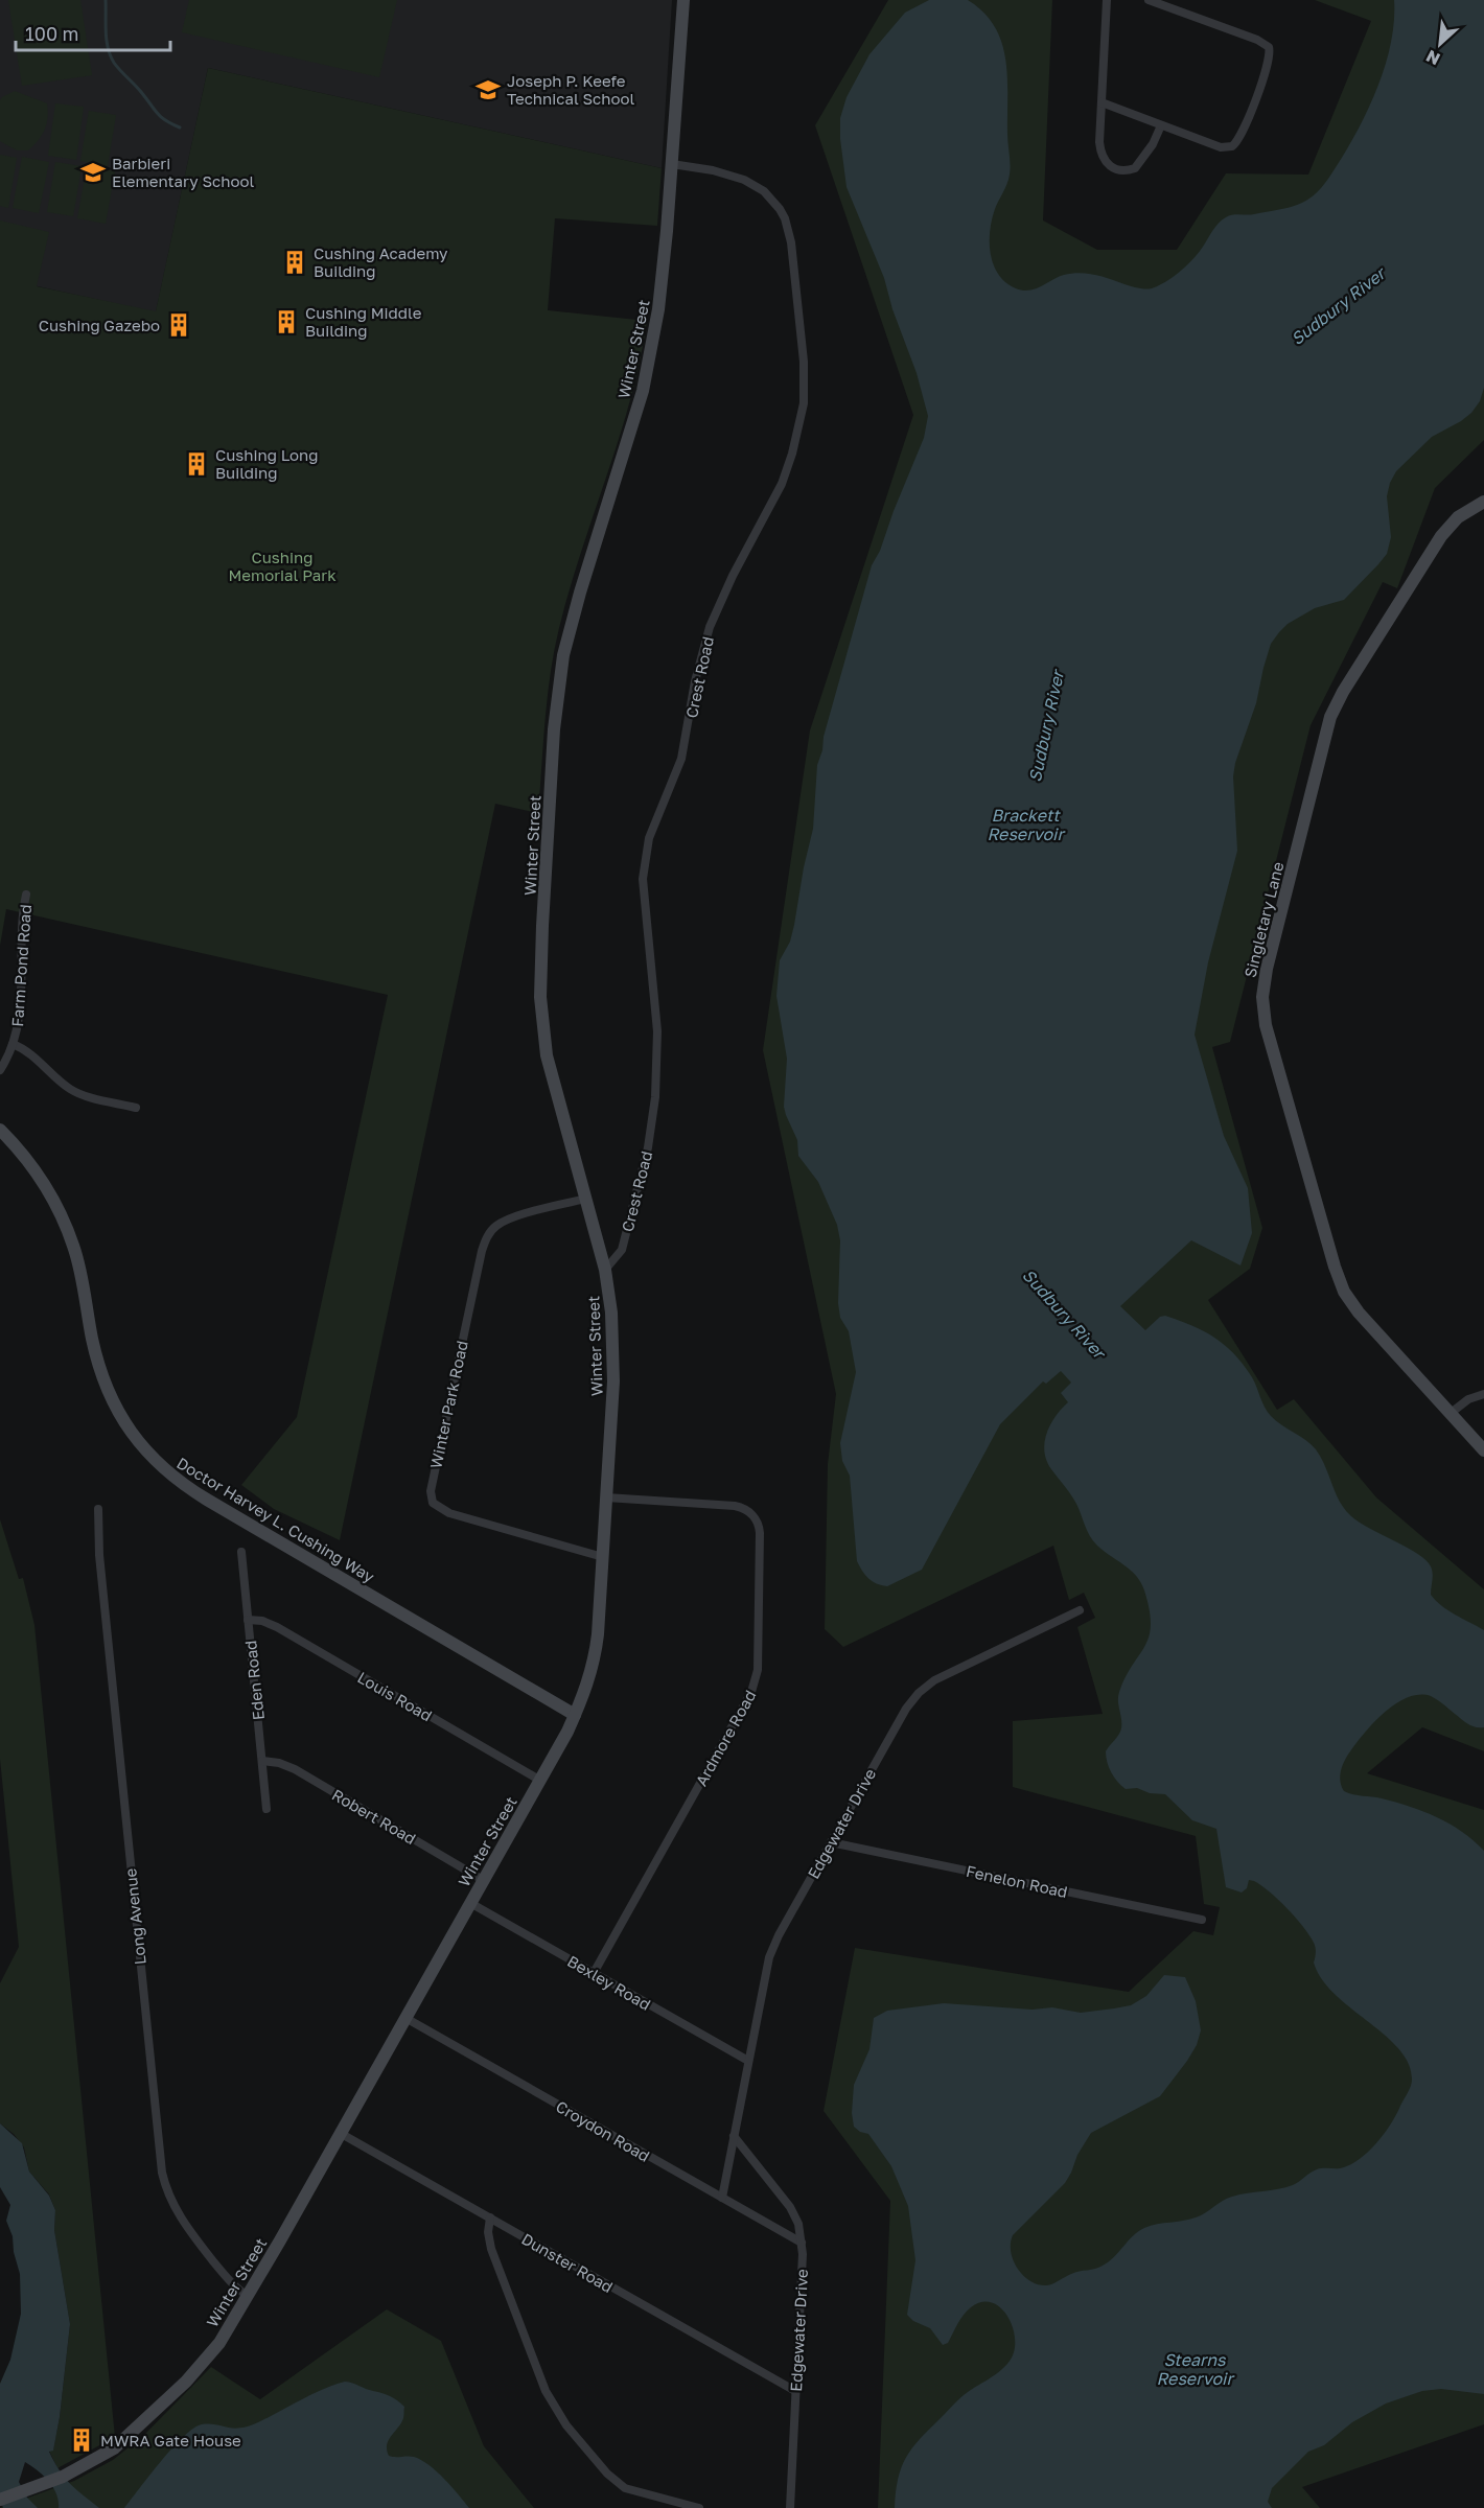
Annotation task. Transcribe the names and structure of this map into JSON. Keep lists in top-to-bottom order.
{
  "streets": {
    "main road": ["Winter Street", "Singletary Lane", "Doctor Harvey L. Cushing Way"],
    "street": [
      "Crest Road",
      "Farm Pond Road",
      "Winter Park Road",
      "Eden Road",
      "Louis Road",
      "Ardmore Road",
      "Robert Road",
      "Edgewater Drive",
      "Fenelon Road",
      "Long Avenue",
      "Bexley Road",
      "Croydon Road",
      "Dunster Road"
    ]
  },
  "crossings": [
    ["Winter Street", "Crest Road"],
    ["Winter Street", "Winter Park Road"],
    ["Winter Street", "Doctor Harvey L. Cushing Way"],
    ["Winter Street", "Louis Road"],
    ["Winter Street", "Ardmore Road"],
    ["Winter Street", "Robert Road"],
    ["Winter Street", "Long Avenue"],
    ["Winter Street", "Bexley Road"],
    ["Winter Street", "Croydon Road"],
    ["Winter Street", "Dunster Road"],
    ["Eden Road", "Louis Road"],
    ["Eden Road", "Robert Road"],
    ["Ardmore Road", "Bexley Road"],
    ["Edgewater Drive", "Fenelon Road"],
    ["Edgewater Drive", "Bexley Road"],
    ["Edgewater Drive", "Croydon Road"],
    ["Edgewater Drive", "Dunster Road"]
  ],
  "water": ["Sudbury River", "Brackett Reservoir", "Stearns Reservoir"],
  "parks": ["Cushing Memorial Park"],
  "places": {
    "school or university": ["Joseph P. Keefe Technical School", "Barbieri Elementary School"],
    "building": [
      "Cushing Academy Building",
      "Cushing Middle Building",
      "Cushing Gazebo",
      "Cushing Long Building",
      "MWRA Gate House"
    ]
  },
  "scale_bar": "100 m",
  "north": "bottom left"
}
